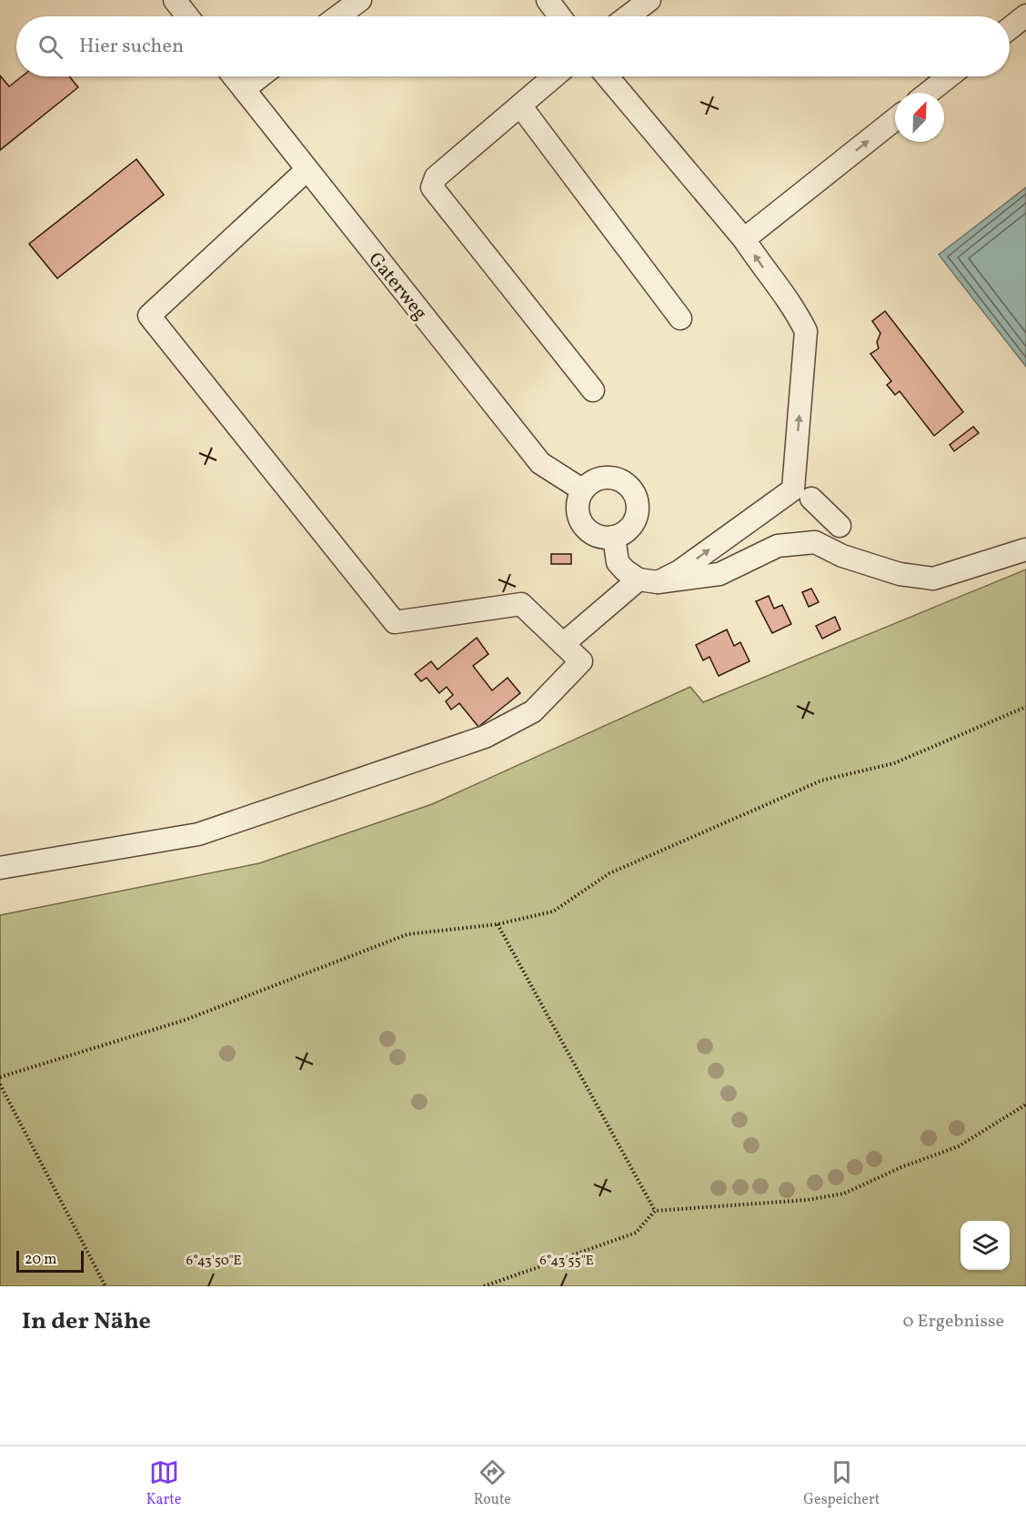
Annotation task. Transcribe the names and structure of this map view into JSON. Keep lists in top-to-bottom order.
{
  "streets": {
    "street": ["Gaterweg"]
  },
  "scale_bar": "20 m",
  "north": "top right",
  "page": {
    "search": "Hier suchen",
    "scale": "20 m",
    "heading": ["In der Nähe", "0 Ergebnisse"],
    "nav": ["Karte", "Route", "Gespeichert"]
  },
  "coordinates": ["6°43'50\"E", "6°43'55\"E"]
}
